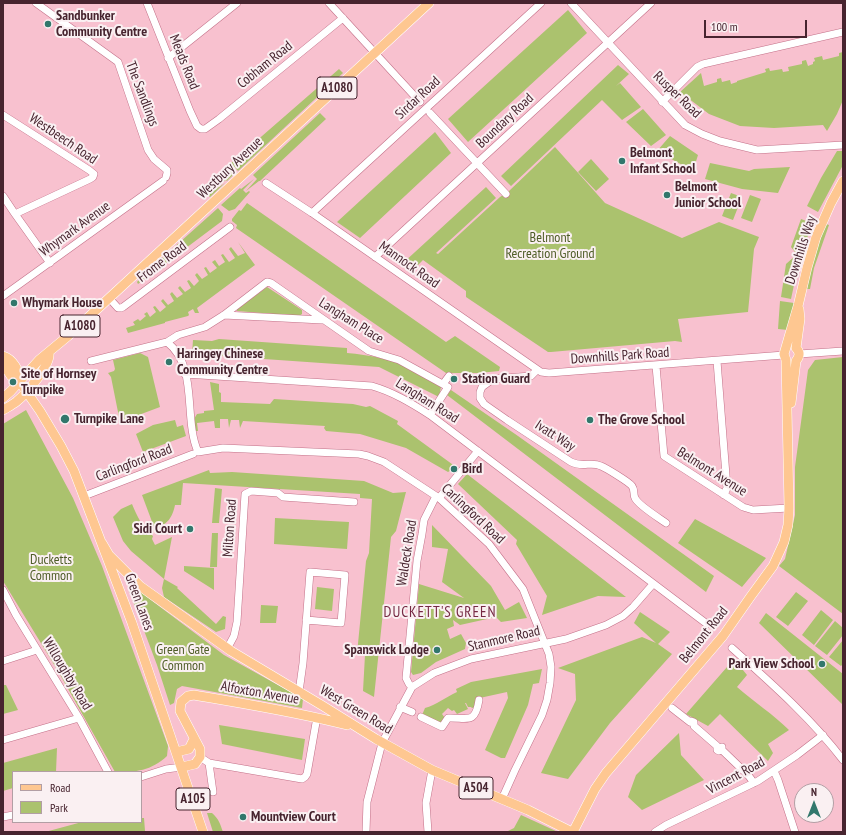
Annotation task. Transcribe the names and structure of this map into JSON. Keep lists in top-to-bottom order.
{
  "streets": {
    "main road": [
      "A1080",
      "Westbury Avenue",
      "Downhills Way",
      "Green Lanes",
      "Belmont Road",
      "Alfoxton Avenue",
      "West Green Road",
      "A504",
      "A105"
    ],
    "street": [
      "Meads Road",
      "Cobham Road",
      "The Sandlings",
      "Rusper Road",
      "Sirdar Road",
      "Boundary Road",
      "Westbeech Road",
      "Whymark Avenue",
      "Frome Road",
      "Mannock Road",
      "Langham Place",
      "Downhills Park Road",
      "Langham Road",
      "Ivatt Way",
      "Carlingford Road",
      "Belmont Avenue",
      "Milton Road",
      "Waldeck Road",
      "Stanmore Road",
      "Willoughby Road",
      "Vincent Road"
    ]
  },
  "crossings": [
    ["Meads Road", "Cobham Road"],
    ["The Sandlings", "Whymark Avenue"],
    ["Rusper Road", "Boundary Road"],
    ["Sirdar Road", "Mannock Road"],
    ["Boundary Road", "Mannock Road"],
    ["Westbury Avenue", "Frome Road"],
    ["Westbury Avenue", "Green Lanes"],
    ["Westbury Avenue", "A105"],
    ["Downhills Way", "Downhills Park Road"],
    ["Downhills Way", "Belmont Road"],
    ["Mannock Road", "Downhills Park Road"],
    ["Downhills Park Road", "Ivatt Way"],
    ["Downhills Park Road", "Belmont Avenue"],
    ["Downhills Park Road", "Belmont Road"],
    ["Langham Road", "Waldeck Road"],
    ["Langham Road", "Stanmore Road"],
    ["Carlingford Road", "Waldeck Road"],
    ["Carlingford Road", "Green Lanes"],
    ["Carlingford Road", "Stanmore Road"],
    ["Carlingford Road", "West Green Road"],
    ["Belmont Avenue", "Belmont Road"],
    ["Milton Road", "West Green Road"],
    ["Waldeck Road", "Stanmore Road"],
    ["Green Lanes", "West Green Road"],
    ["Green Lanes", "A105"],
    ["Belmont Road", "West Green Road"],
    ["Stanmore Road", "West Green Road"],
    ["Alfoxton Avenue", "West Green Road"],
    ["Alfoxton Avenue", "A504"]
  ],
  "districts": ["DUCKETT'S GREEN"],
  "parks": ["Belmont Recreation Ground", "Ducketts Common", "Green Gate Common"],
  "places": [
    "Sandbunker Community Centre",
    "Belmont Infant School",
    "Belmont Junior School",
    "Whymark House",
    "Haringey Chinese Community Centre",
    "Station Guard",
    "Site of Hornsey Turnpike",
    "Turnpike Lane",
    "The Grove School",
    "Bird",
    "Sidi Court",
    "Spanswick Lodge",
    "Park View School",
    "Mountview Court"
  ],
  "legend": ["Road", "Park"],
  "scale_bar": "100 m",
  "north": "top"
}
